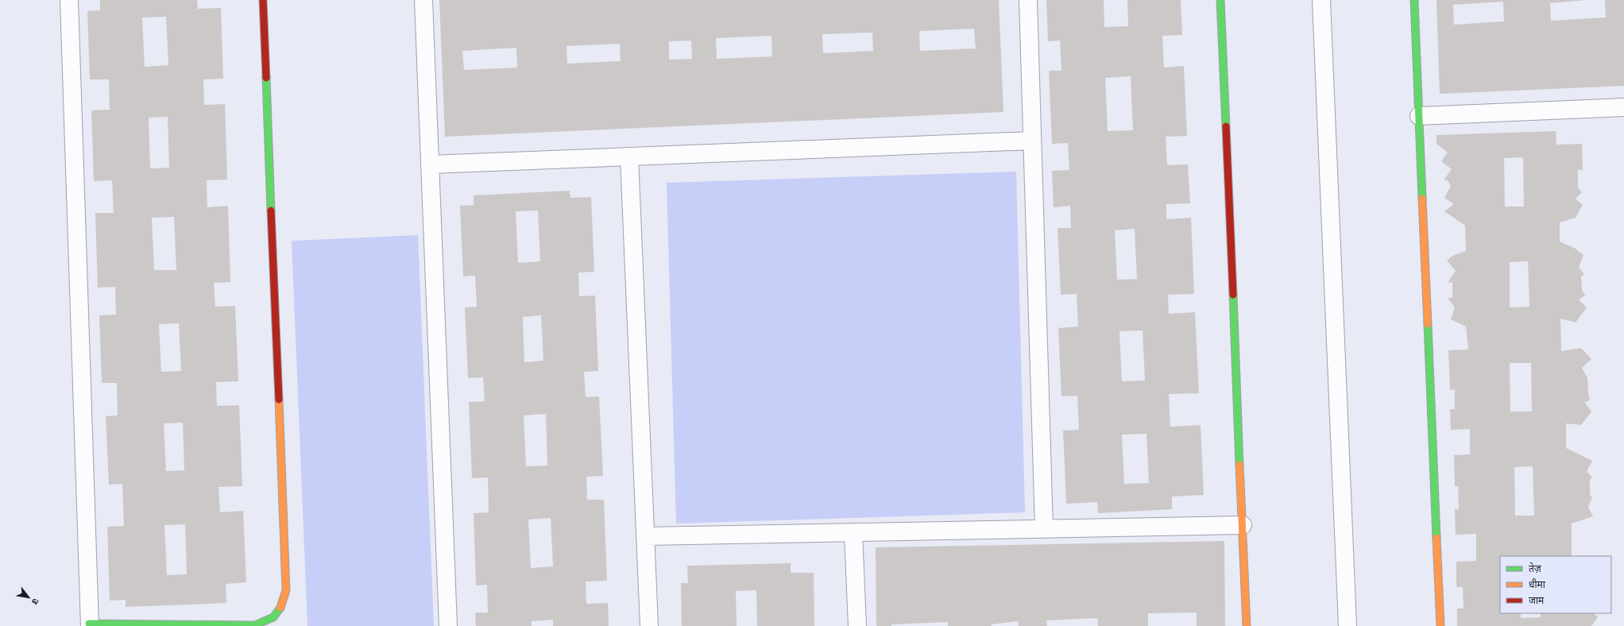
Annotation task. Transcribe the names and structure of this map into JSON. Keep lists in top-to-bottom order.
{
  "legend": ["तेज़", "धीमा", "जाम"],
  "north": "bottom right"
}
